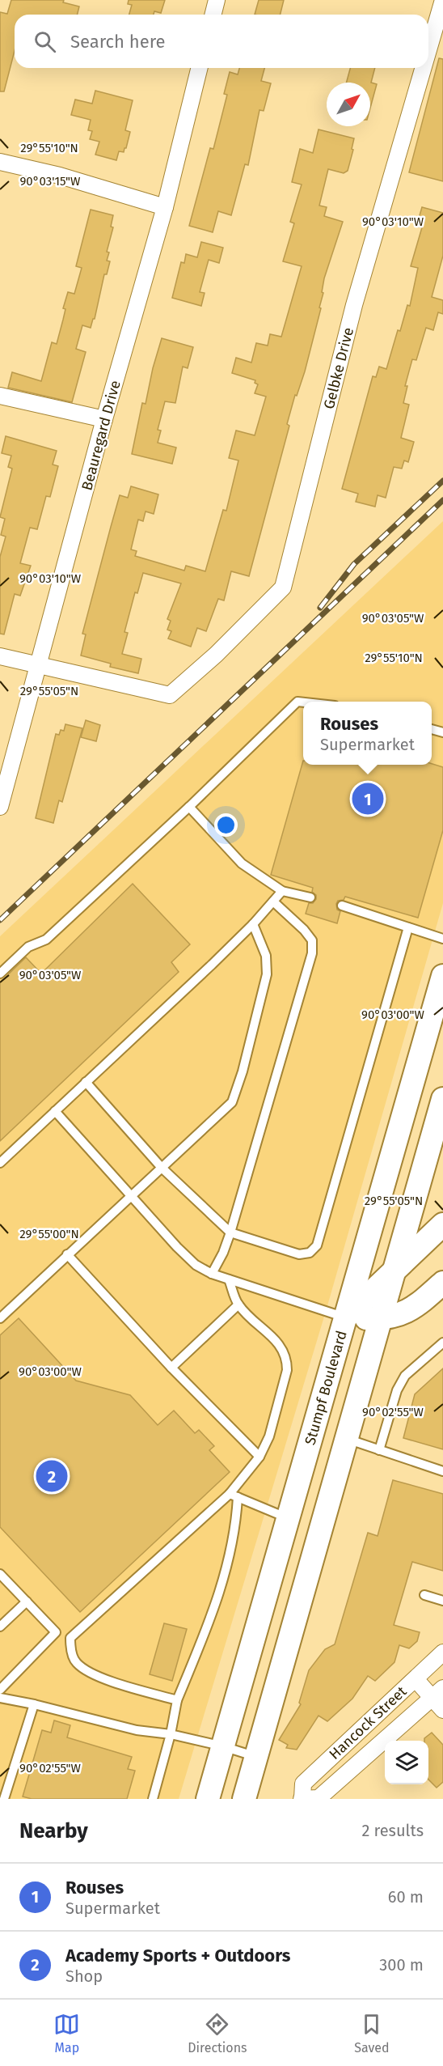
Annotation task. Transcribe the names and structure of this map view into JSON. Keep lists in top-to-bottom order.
{
  "streets": {
    "main road": ["Stumpf Boulevard"],
    "street": ["Gelbke Drive", "Beauregard Drive", "Hancock Street"]
  },
  "crossings": [
    ["Gelbke Drive", "Beauregard Drive"]
  ],
  "north": "top right",
  "page": {
    "search": "Search here",
    "popup": ["Rouses", "Supermarket"],
    "pins": ["1", "2"],
    "heading": ["Nearby", "2 results"],
    "list": [
      {
        "mark": "1",
        "name": "Rouses",
        "note": "Supermarket",
        "value": "60 m"
      },
      {
        "mark": "2",
        "name": "Academy Sports + Outdoors",
        "note": "Shop",
        "value": "300 m"
      }
    ],
    "nav": ["Map", "Directions", "Saved"]
  },
  "coordinates": [
    "29°55'10\"N",
    "90°03'15\"W",
    "90°03'10\"W",
    "90°03'05\"W",
    "29°55'05\"N",
    "90°03'00\"W",
    "29°55'00\"N",
    "90°02'55\"W"
  ]
}
